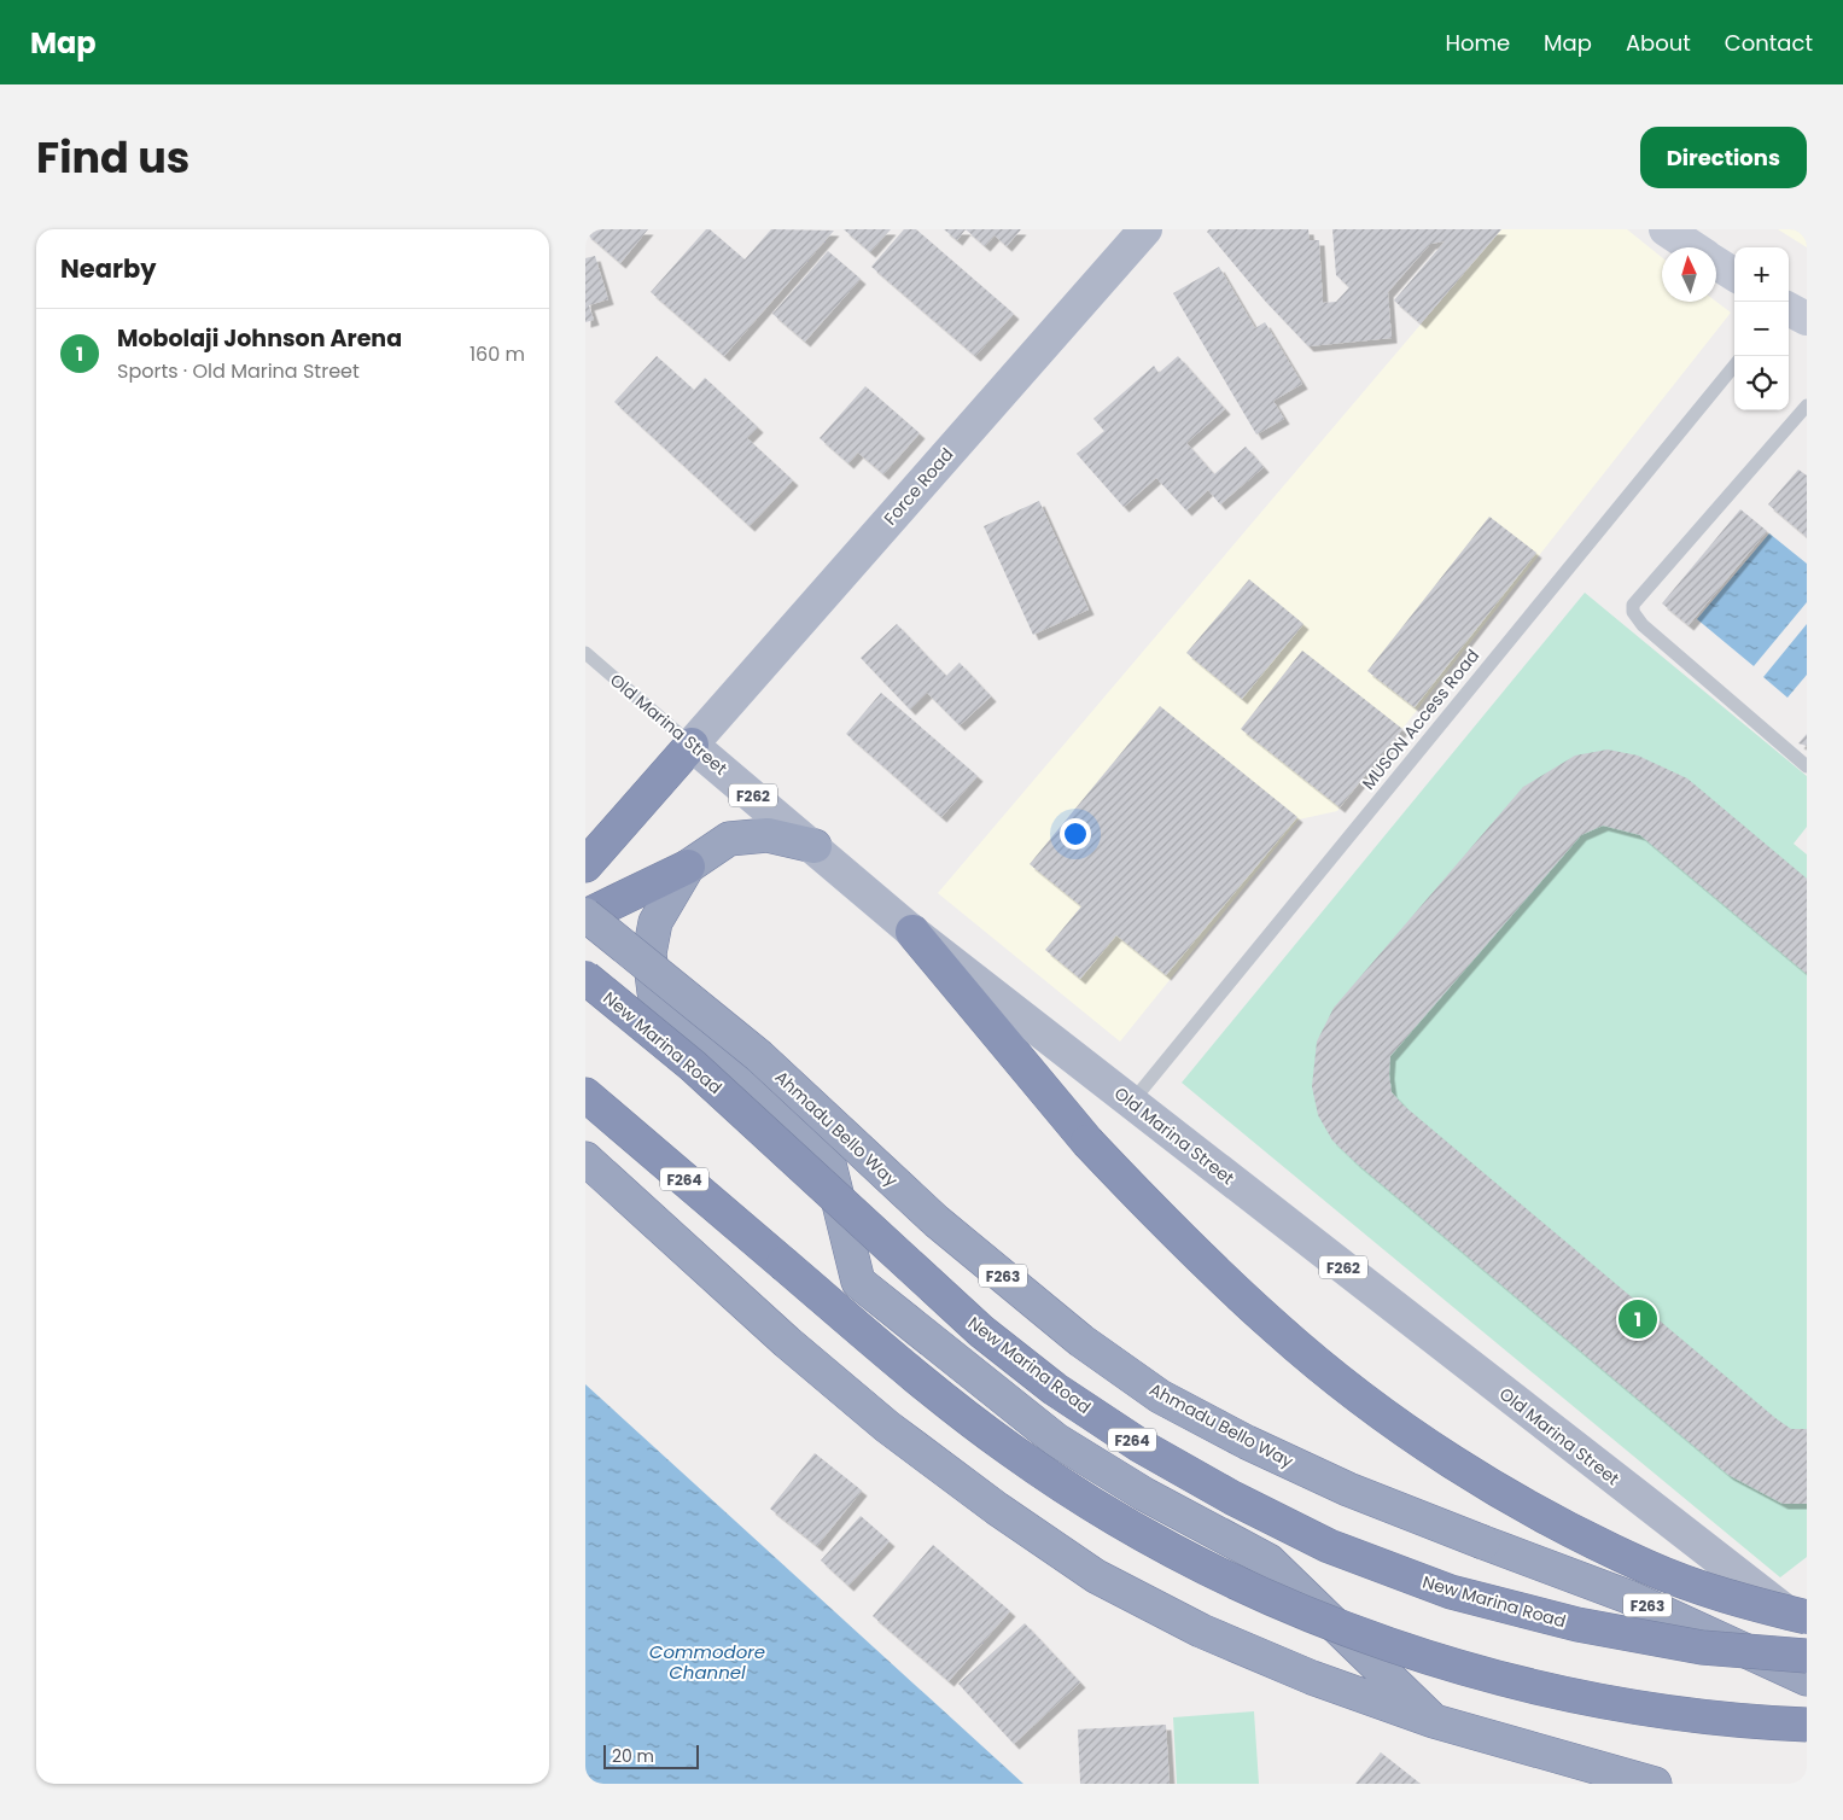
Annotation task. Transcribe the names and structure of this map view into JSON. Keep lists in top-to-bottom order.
{
  "streets": {
    "highway": [
      "New Marina Road",
      "Ahmadu Bello Way",
      "F264",
      "F263"
    ],
    "main road": ["Force Road", "Old Marina Street", "F262"],
    "lane": ["MUSON Access Road"]
  },
  "crossings": [
    ["Force Road", "Old Marina Street"],
    ["MUSON Access Road", "Old Marina Street"]
  ],
  "water": ["Commodore Channel"],
  "scale_bar": "20 m",
  "north": "top",
  "page": {
    "header": "Map",
    "nav": [
      "Home",
      "Map",
      "About",
      "Contact"
    ],
    "title": "Find us",
    "buttons": "Directions",
    "heading": "Nearby",
    "map_buttons": ["+", "−"],
    "list": [
      {
        "mark": "1",
        "name": "Mobolaji Johnson Arena",
        "note": "Sports · Old Marina Street",
        "value": "160 m"
      }
    ],
    "pins": "1",
    "scale": "20 m"
  }
}
